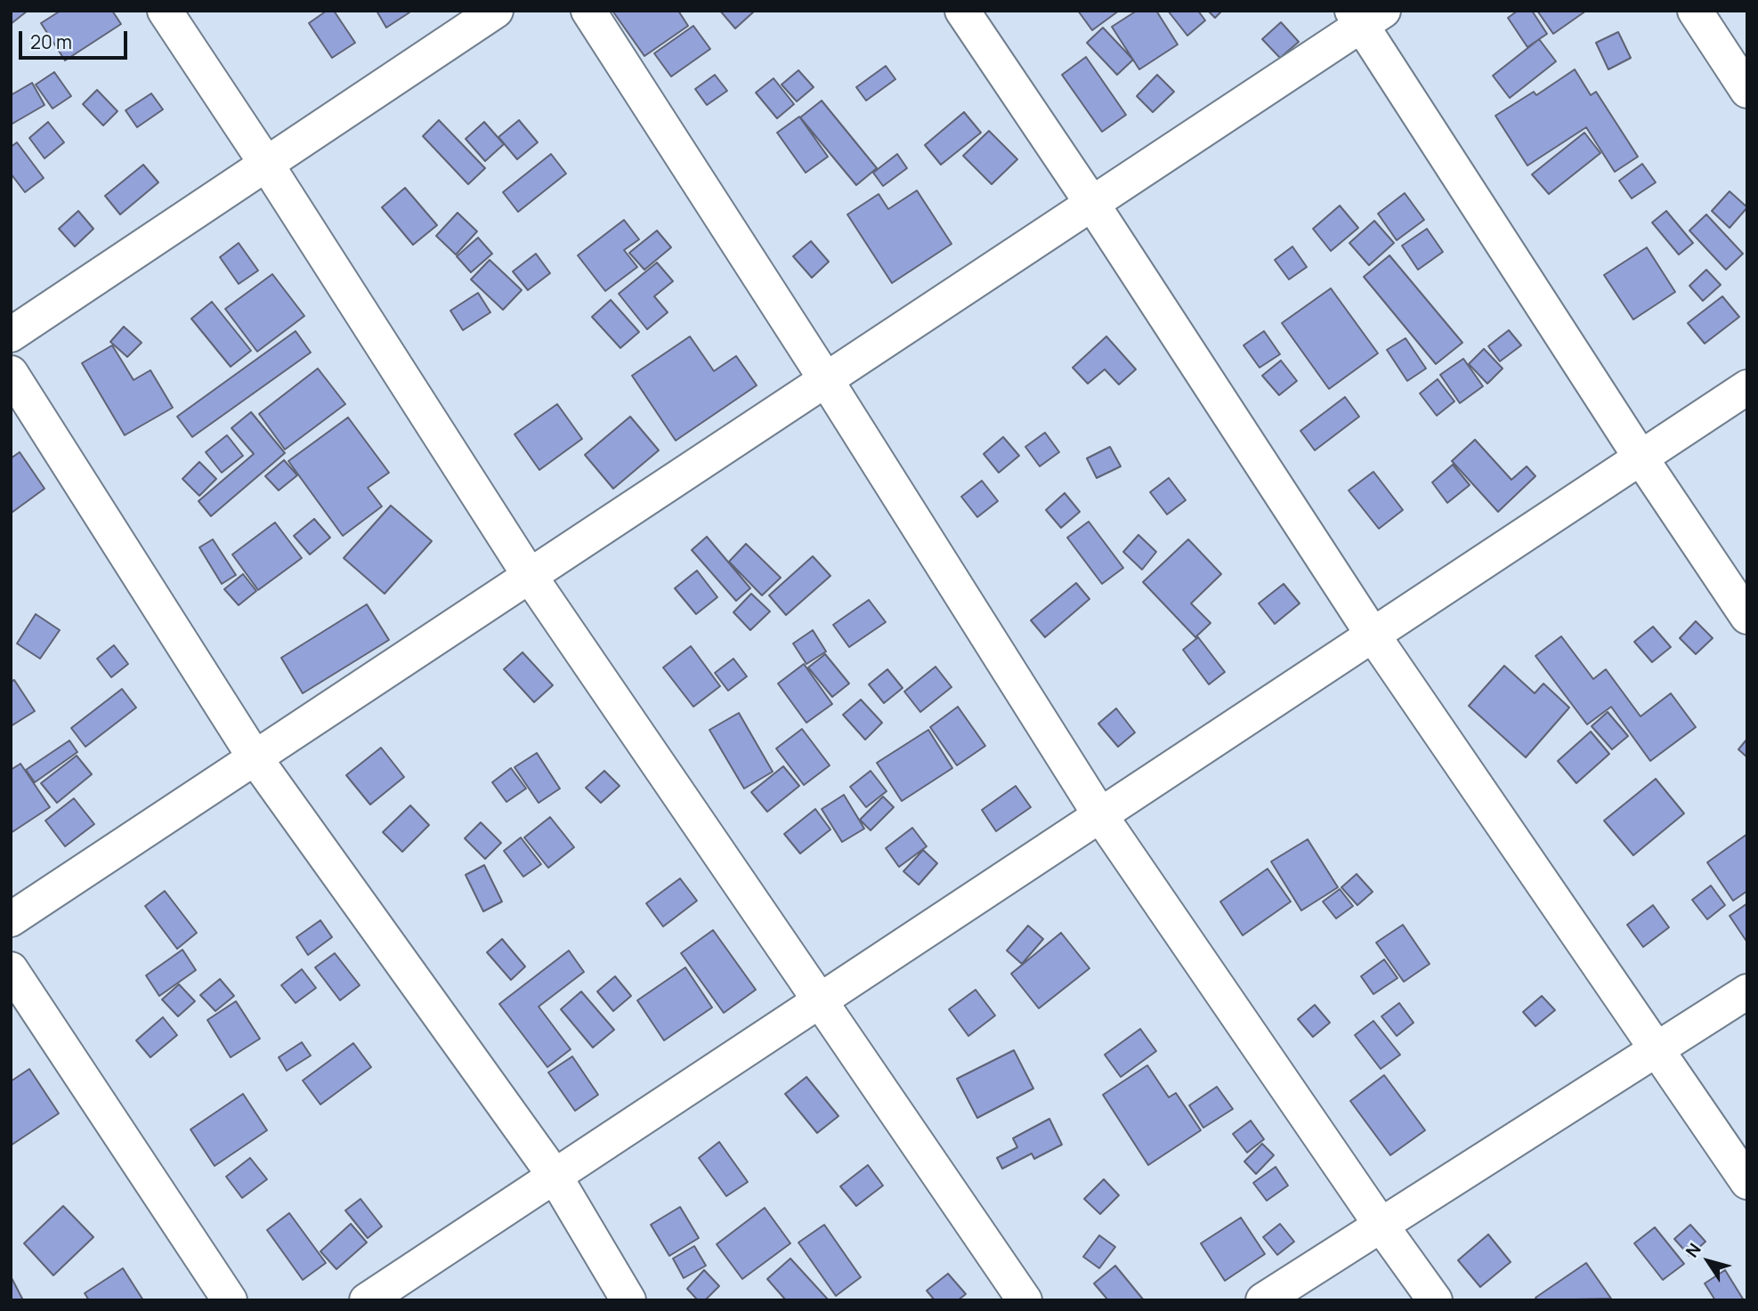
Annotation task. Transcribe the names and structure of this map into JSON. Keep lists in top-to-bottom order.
{
  "scale_bar": "20 m",
  "north": "top left"
}
